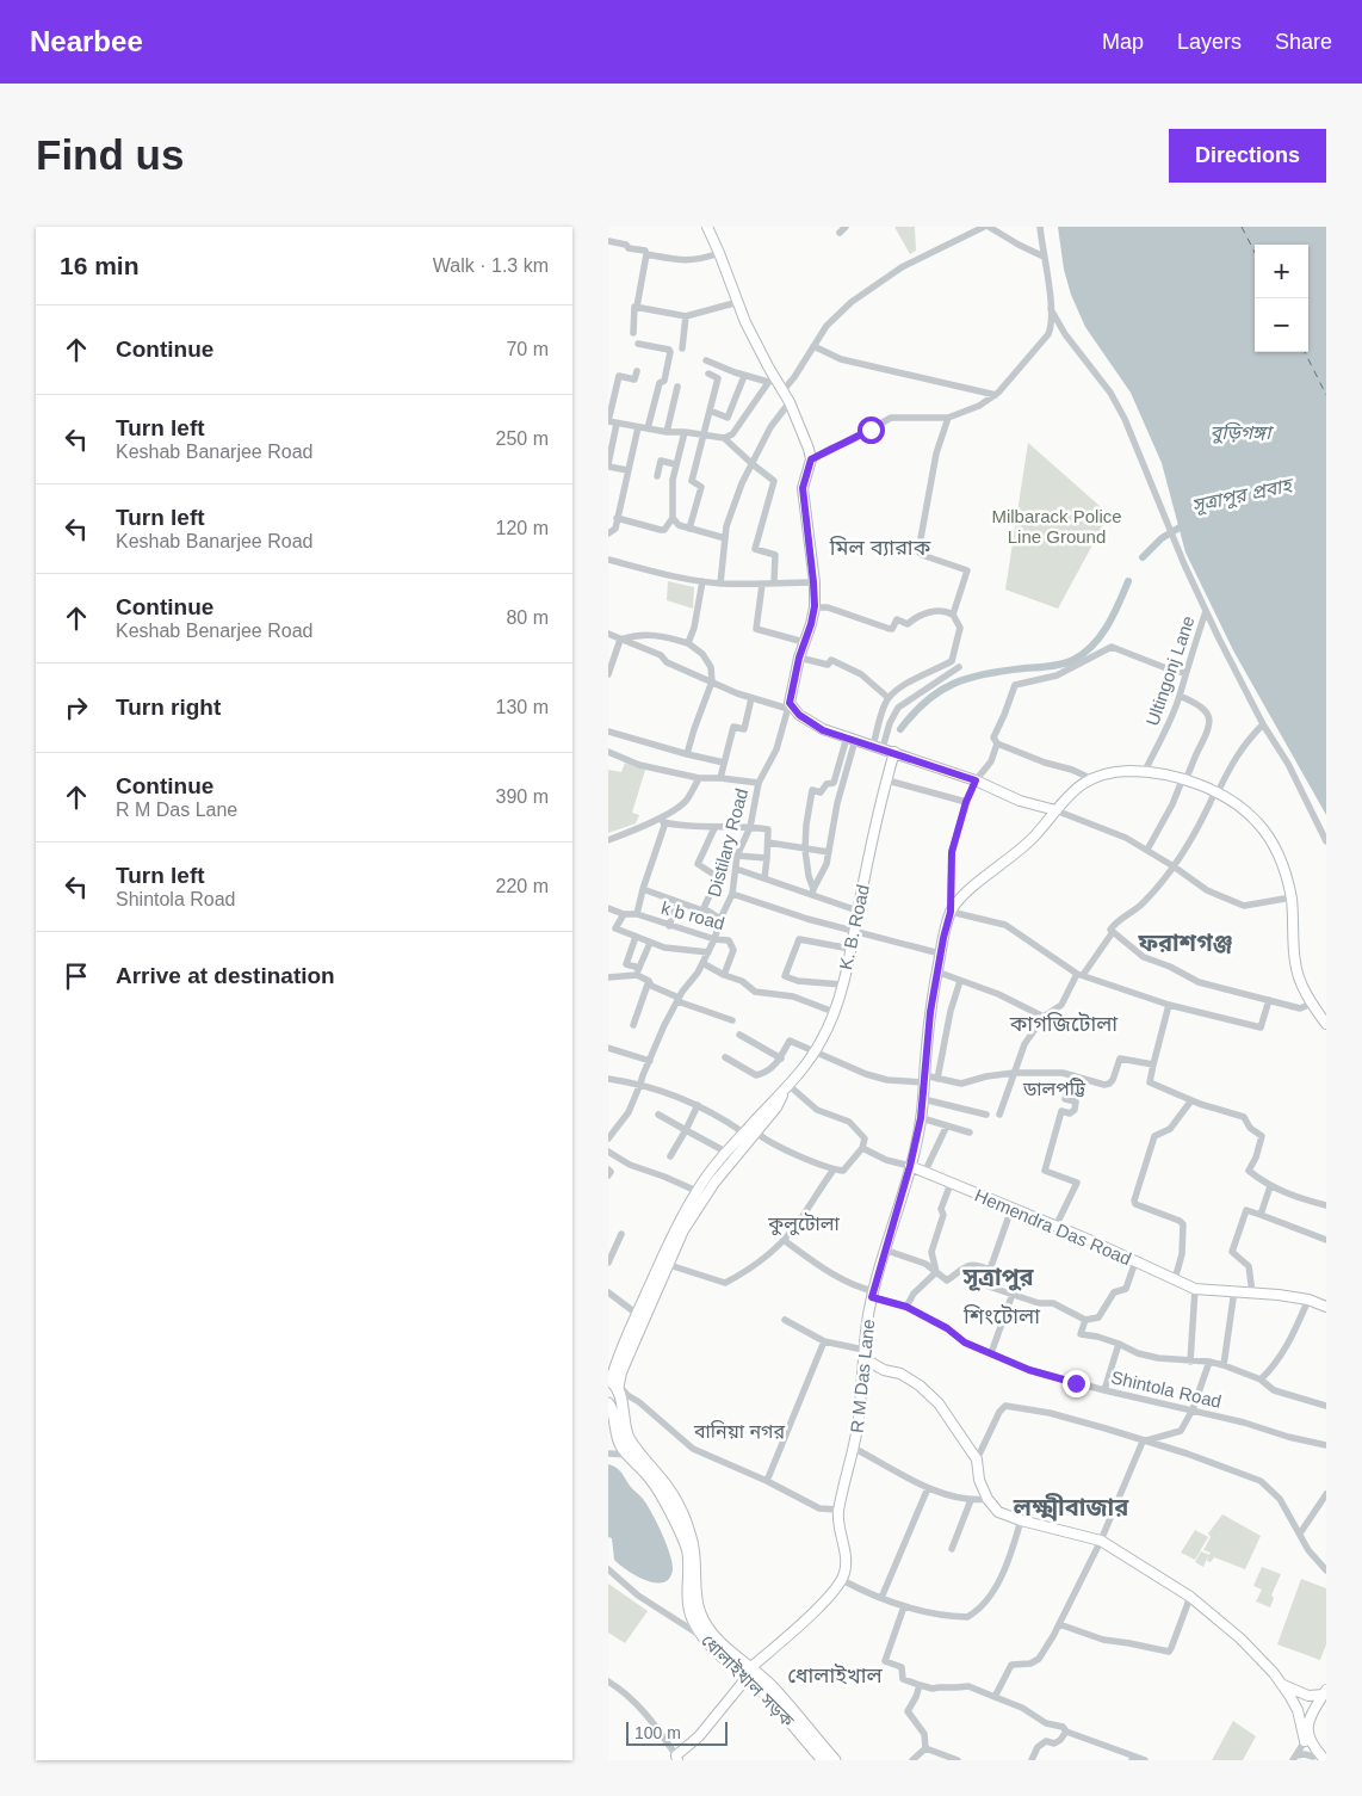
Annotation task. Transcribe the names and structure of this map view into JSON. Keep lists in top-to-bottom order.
{
  "streets": {
    "main road": ["ধোলাইখাল সড়ক"],
    "street": [
      "Ultingonj Lane",
      "Distilary Road",
      "k b road",
      "K. B. Road",
      "Hemendra Das Road",
      "R M Das Lane",
      "Shintola Road"
    ]
  },
  "crossings": [
    ["Distilary Road", "k b road"],
    ["K. B. Road", "ধোলাইখাল সড়ক"],
    ["Hemendra Das Road", "R M Das Lane"],
    ["R M Das Lane", "Shintola Road"]
  ],
  "districts": [
    "মিল ব্যারাক",
    "ফরাশগঞ্জ",
    "কাগজিটোলা",
    "ডালপট্টি",
    "কুলুটোলা",
    "সূত্রাপুর",
    "শিংটোলা",
    "বানিয়া নগর",
    "লক্ষ্মীবাজার",
    "ধোলাইখাল"
  ],
  "water": ["বুড়িগঙ্গা", "সূত্রাপুর প্রবাহ"],
  "parks": ["Milbarack Police Line Ground"],
  "scale_bar": "100 m",
  "page": {
    "header": "Nearbee",
    "nav": ["Map", "Layers", "Share"],
    "buttons": "Directions",
    "title": "Find us",
    "heading": ["16 min", "Walk · 1.3 km"],
    "map_buttons": ["+", "−"],
    "list": [
      ["Continue", "70 m"],
      ["Turn left", "Keshab Banarjee Road", "250 m"],
      ["Turn left", "Keshab Banarjee Road", "120 m"],
      ["Continue", "Keshab Benarjee Road", "80 m"],
      ["Turn right", "130 m"],
      ["Continue", "R M Das Lane", "390 m"],
      ["Turn left", "Shintola Road", "220 m"],
      "Arrive at destination"
    ],
    "scale": "100 m"
  }
}
